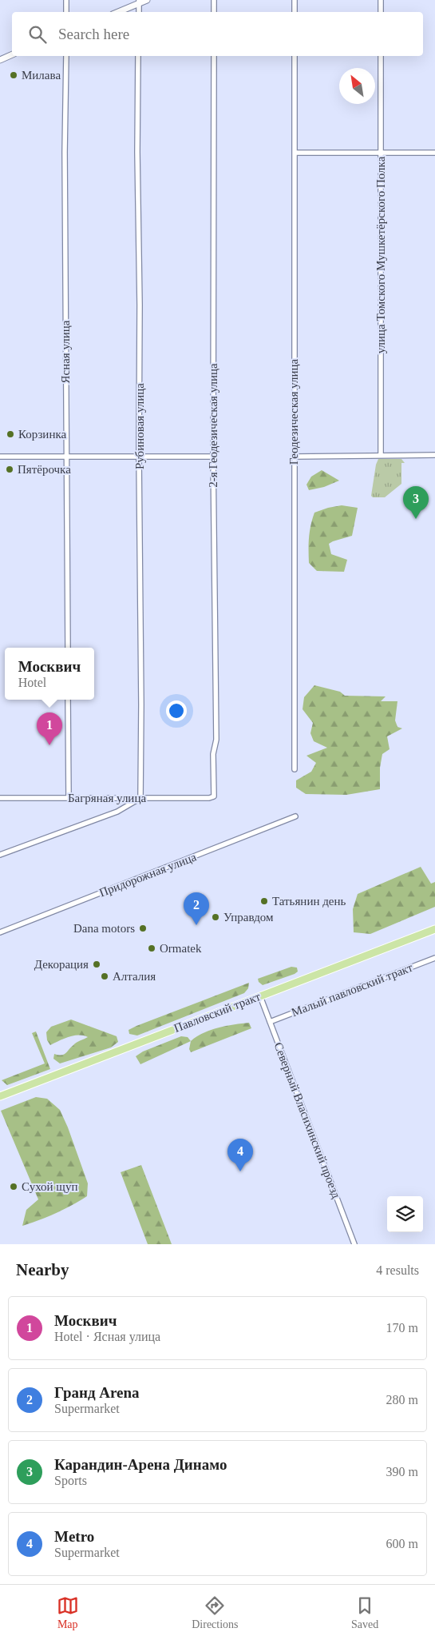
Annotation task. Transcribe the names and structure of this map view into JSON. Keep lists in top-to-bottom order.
{
  "streets": {
    "main road": ["Павловский тракт"],
    "street": [
      "улица Томского Мушкетёрского Полка",
      "Ясная улица",
      "Геодезическая улица",
      "2-я Геодезическая улица",
      "Рубиновая улица",
      "Багряная улица",
      "Придорожная улица",
      "Малый павловский тракт",
      "Северный Власихинский проезд"
    ]
  },
  "crossings": [
    ["2-я Геодезическая улица", "Багряная улица"],
    ["Рубиновая улица", "Багряная улица"],
    ["Малый павловский тракт", "Северный Власихинский проезд"],
    ["Павловский тракт", "Северный Власихинский проезд"]
  ],
  "places": [
    "Милава",
    "Корзинка",
    "Пятёрочка",
    "Татьянин день",
    "Управдом",
    "Dana motors",
    "Ormatek",
    "Декорация",
    "Алталия",
    "Сухой щуп"
  ],
  "north": "top left",
  "page": {
    "search": "Search here",
    "pins": [
      "3",
      "1",
      "2",
      "4"
    ],
    "popup": ["Москвич", "Hotel"],
    "heading": ["Nearby", "4 results"],
    "list": [
      {
        "mark": "1",
        "name": "Москвич",
        "note": "Hotel · Ясная улица",
        "value": "170 m"
      },
      {
        "mark": "2",
        "name": "Гранд Arena",
        "note": "Supermarket",
        "value": "280 m"
      },
      {
        "mark": "3",
        "name": "Карандин-Арена Динамо",
        "note": "Sports",
        "value": "390 m"
      },
      {
        "mark": "4",
        "name": "Metro",
        "note": "Supermarket",
        "value": "600 m"
      }
    ],
    "nav": ["Map", "Directions", "Saved"]
  }
}
